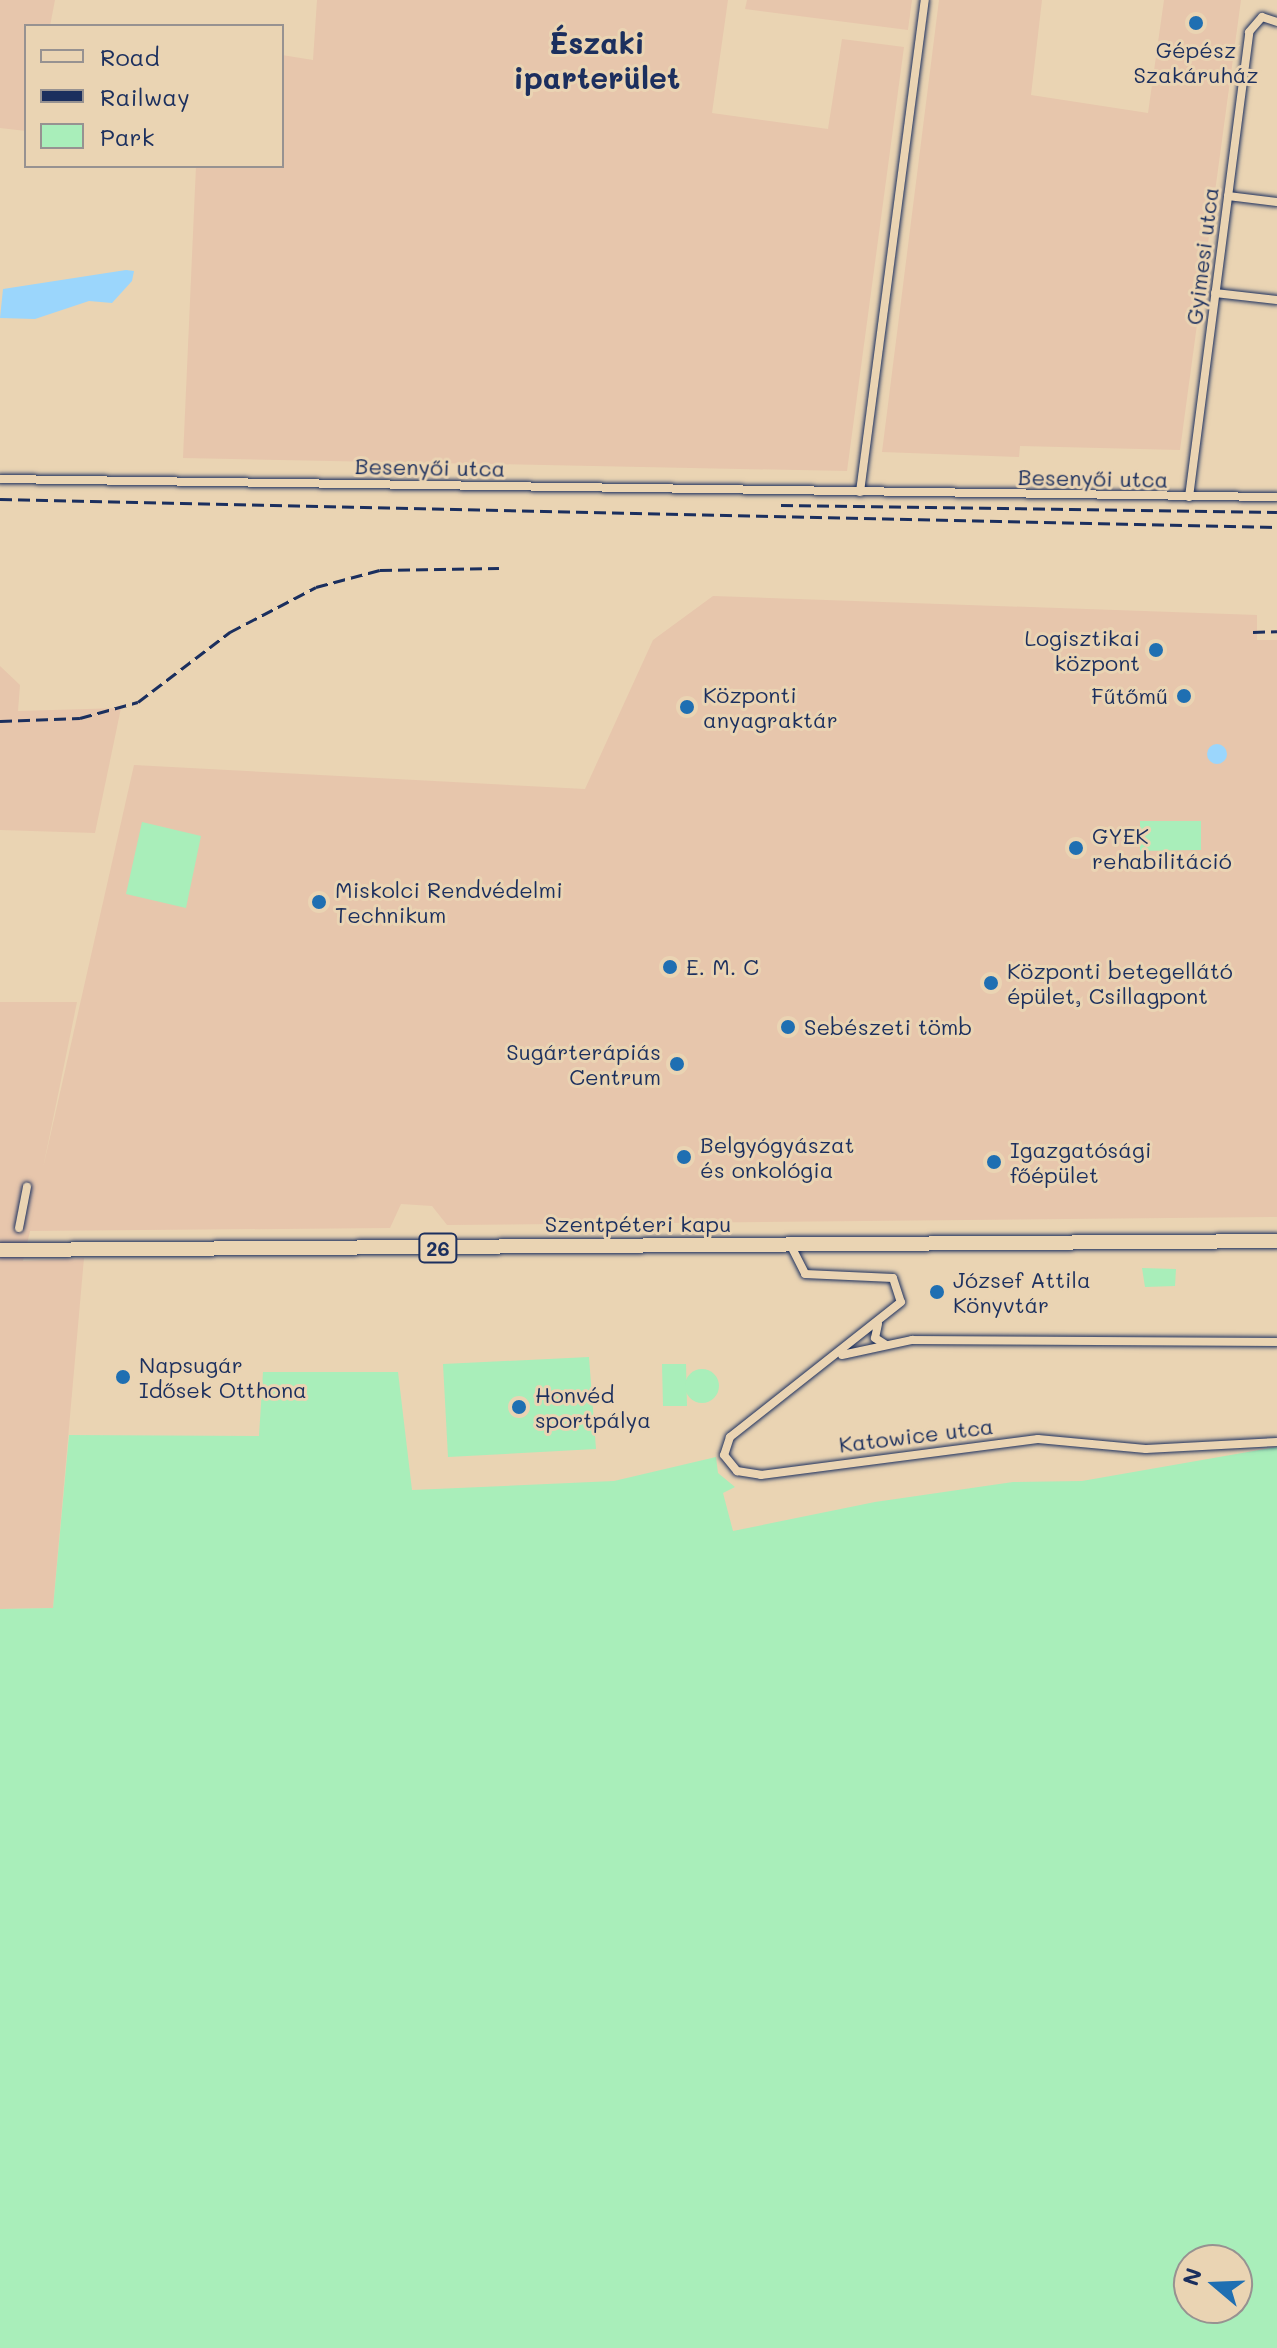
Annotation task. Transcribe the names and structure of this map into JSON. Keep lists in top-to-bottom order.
{
  "streets": {
    "main road": ["Szentpéteri kapu", "26"],
    "street": ["Gyimesi utca", "Besenyői utca", "Katowice utca"]
  },
  "crossings": [
    ["Gyimesi utca", "Besenyői utca"],
    ["Szentpéteri kapu", "Katowice utca"]
  ],
  "districts": ["Északi iparterület"],
  "places": [
    "Gépész Szakáruház",
    "Logisztikai központ",
    "Fűtőmű",
    "Központi anyagraktár",
    "GYEK rehabilitáció",
    "Miskolci Rendvédelmi Technikum",
    "E. M. C",
    "Központi betegellátó épület, Csillagpont",
    "Sebészeti tömb",
    "Sugárterápiás Centrum",
    "Belgyógyászat és onkológia",
    "Igazgatósági főépület",
    "József Attila Könyvtár",
    "Napsugár Idősek Otthona",
    "Honvéd sportpálya"
  ],
  "legend": ["Road", "Railway", "Park"],
  "north": "left"
}
